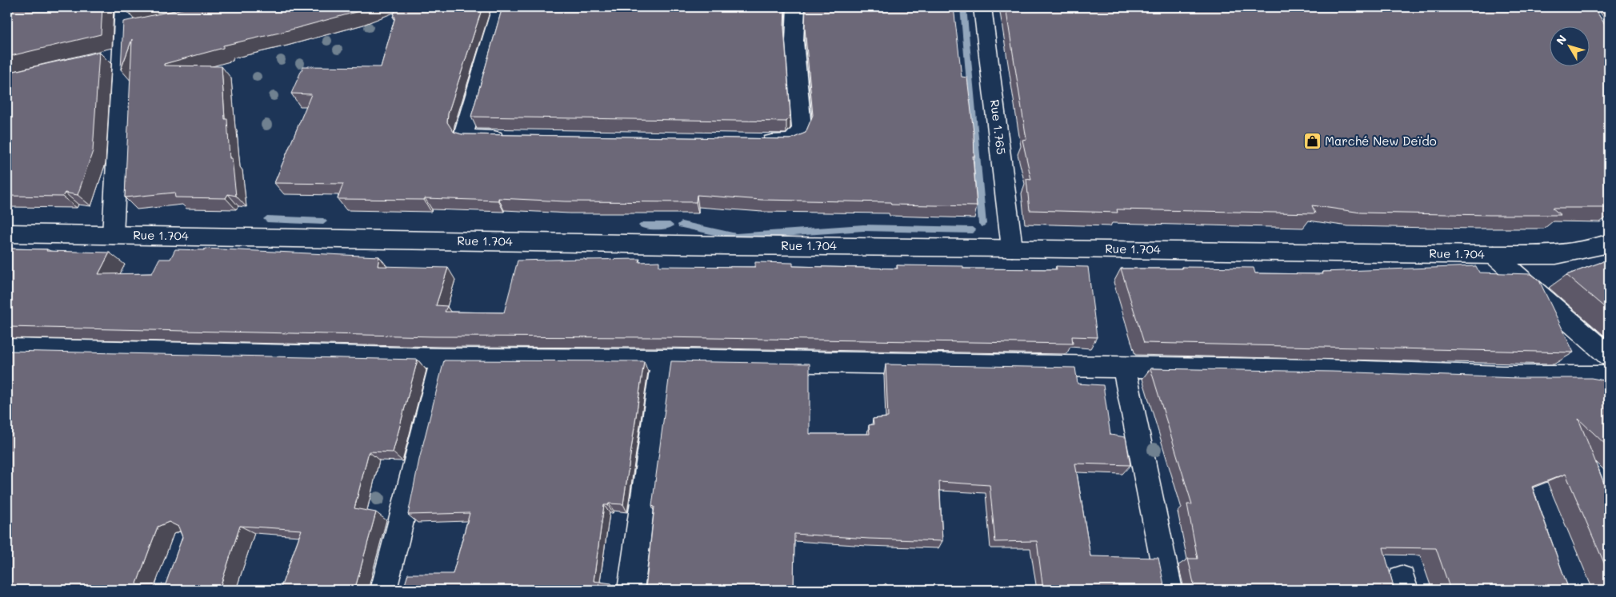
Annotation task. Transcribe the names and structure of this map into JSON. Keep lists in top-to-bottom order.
{
  "streets": {
    "street": ["Rue 1.765", "Rue 1.704"]
  },
  "crossings": [
    ["Rue 1.765", "Rue 1.704"]
  ],
  "places": {
    "shop": ["Marché New Deïdo"]
  },
  "north": "top left"
}
